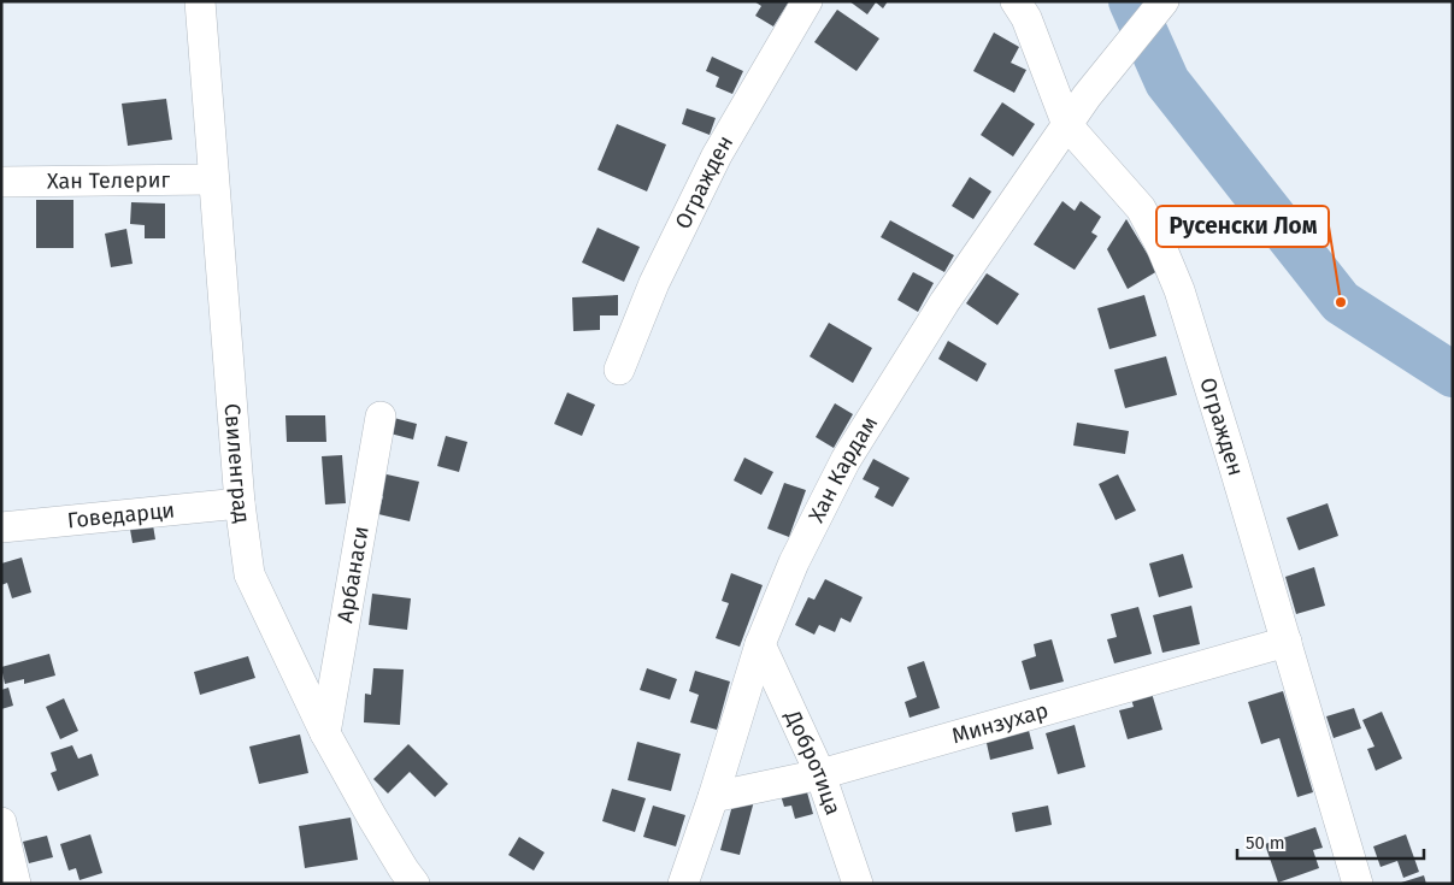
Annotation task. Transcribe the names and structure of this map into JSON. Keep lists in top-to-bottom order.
{
  "streets": {
    "street": [
      "Хан Телериг",
      "Огражден",
      "Свиленград",
      "Хан Кардам",
      "Говедарци",
      "Арбанаси",
      "Минзухар",
      "Добротица"
    ]
  },
  "crossings": [
    ["Хан Телериг", "Свиленград"],
    ["Огражден", "Хан Кардам"],
    ["Огражден", "Минзухар"],
    ["Свиленград", "Говедарци"],
    ["Свиленград", "Арбанаси"],
    ["Хан Кардам", "Минзухар"],
    ["Хан Кардам", "Добротица"],
    ["Минзухар", "Добротица"]
  ],
  "places": ["Русенски Лом"],
  "scale_bar": "50 m"
}
